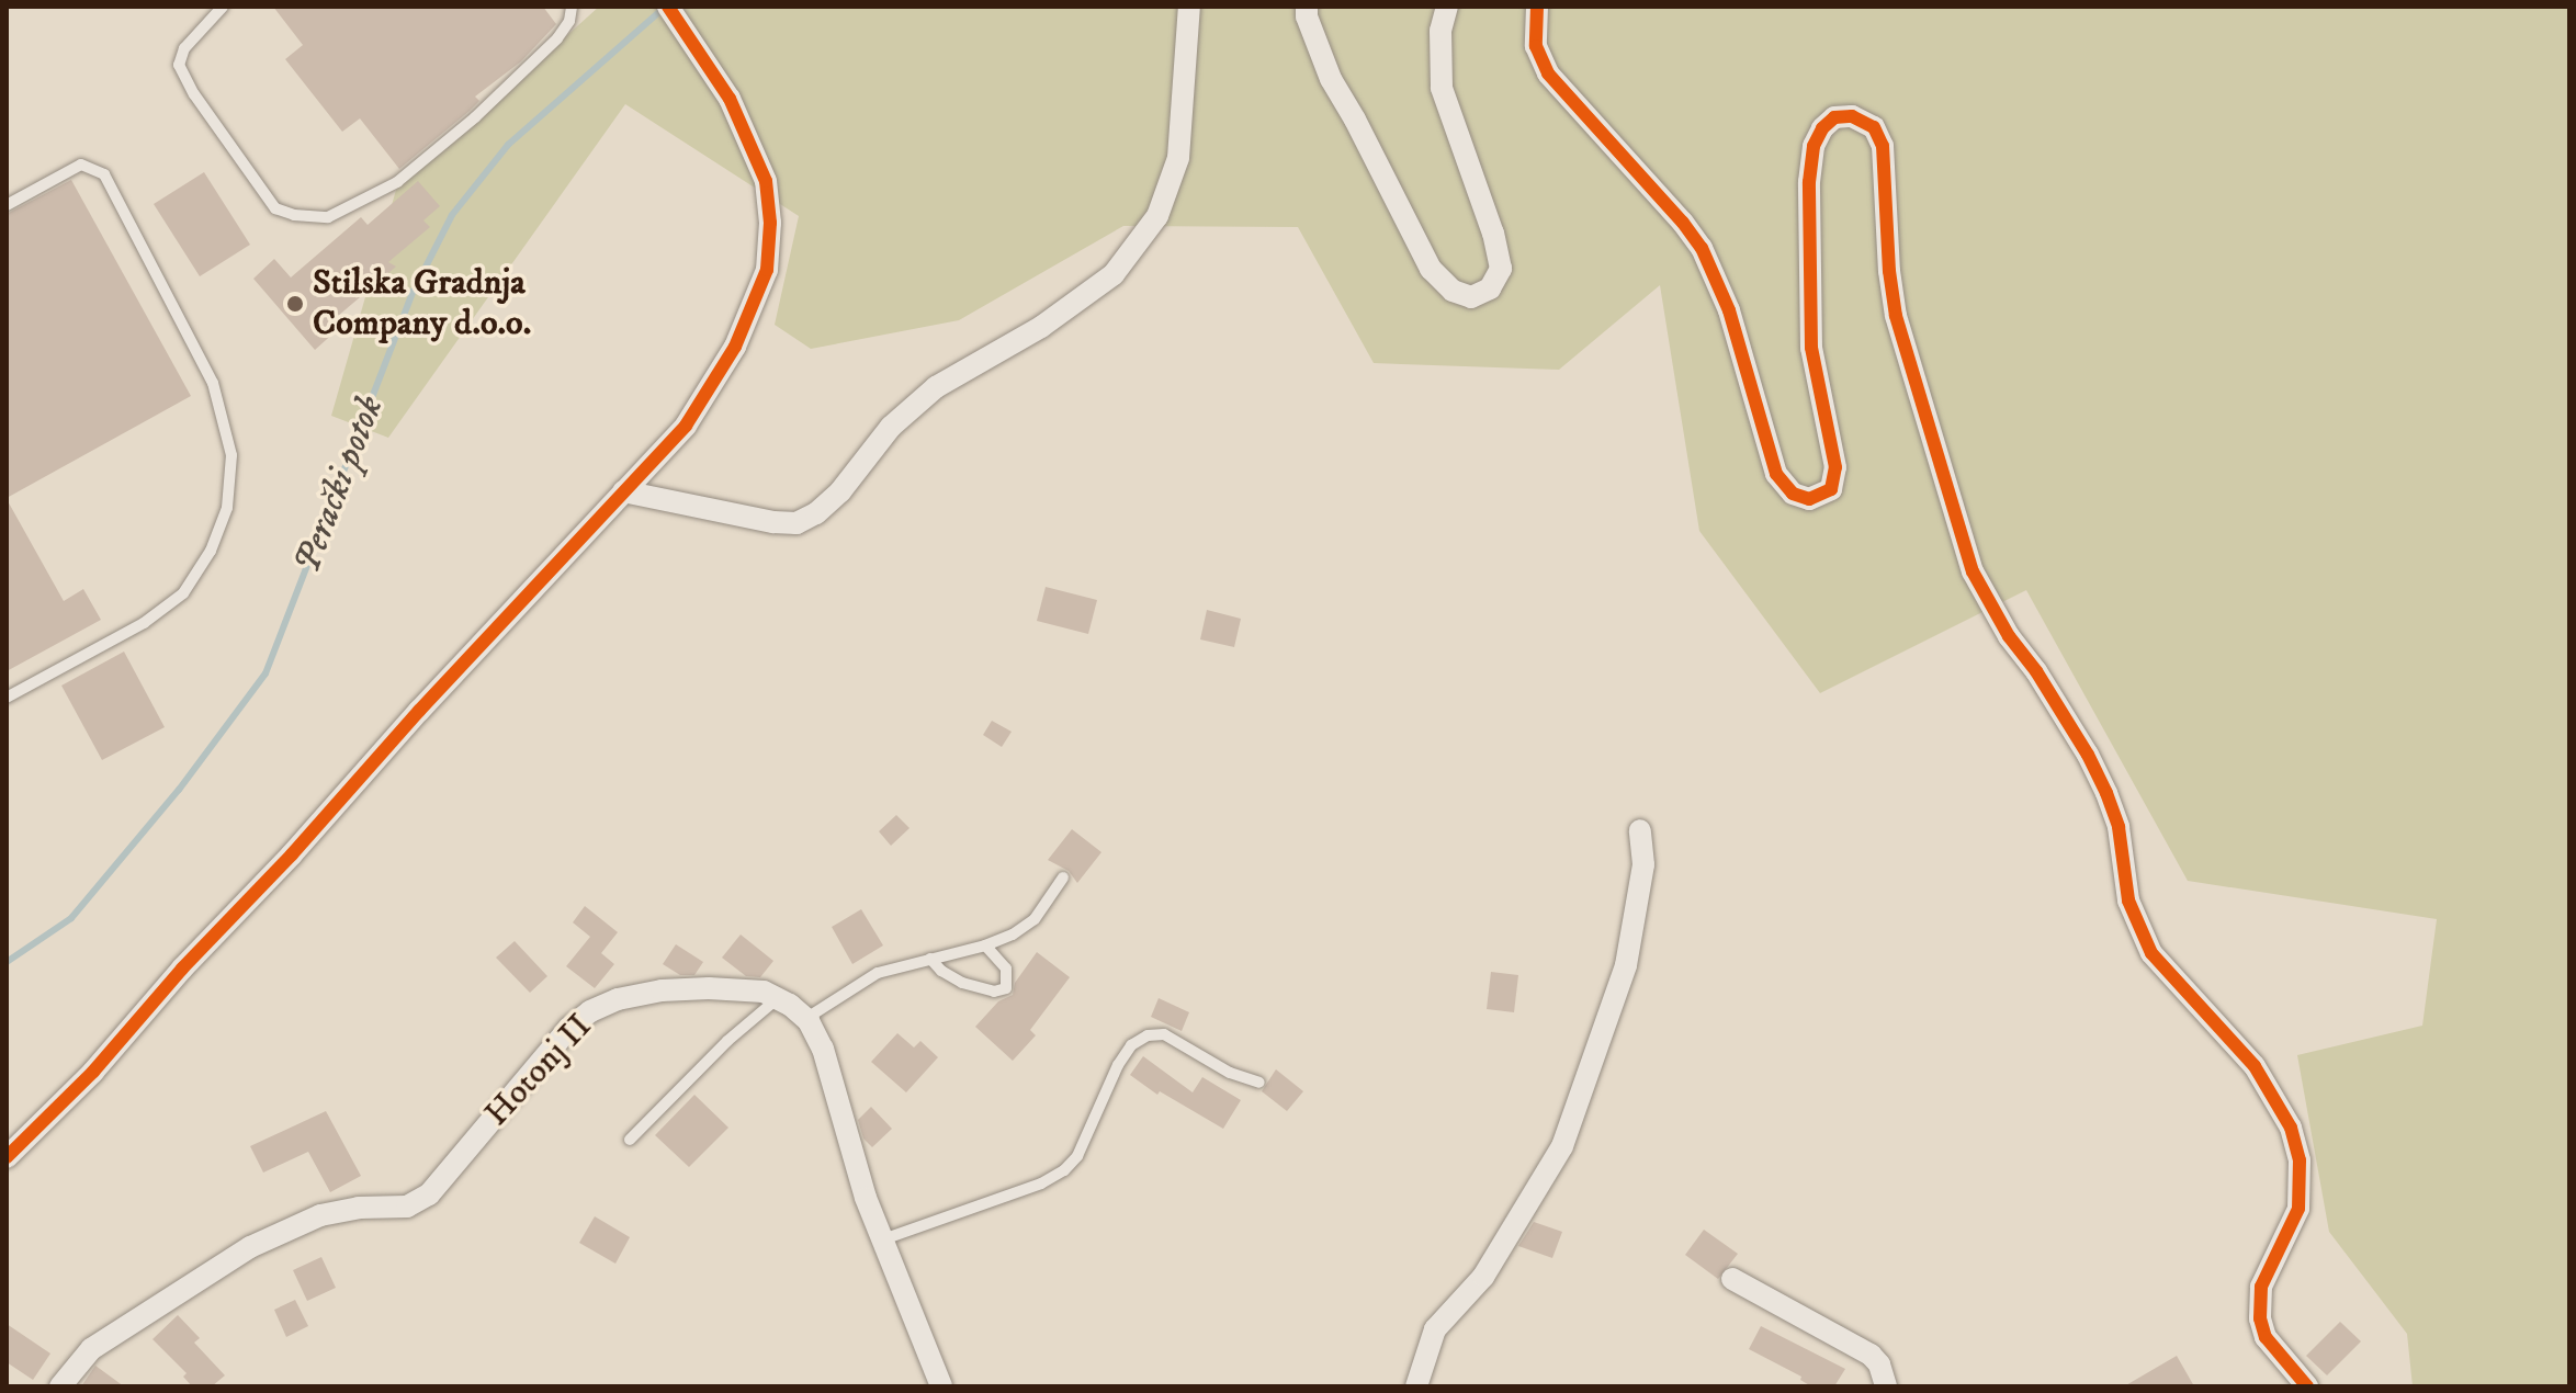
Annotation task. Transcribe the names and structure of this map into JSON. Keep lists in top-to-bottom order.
{
  "streets": {
    "street": ["Hotonj II"]
  },
  "water": ["Perački potok"],
  "places": ["Stilska Gradnja Company d.o.o."]
}
